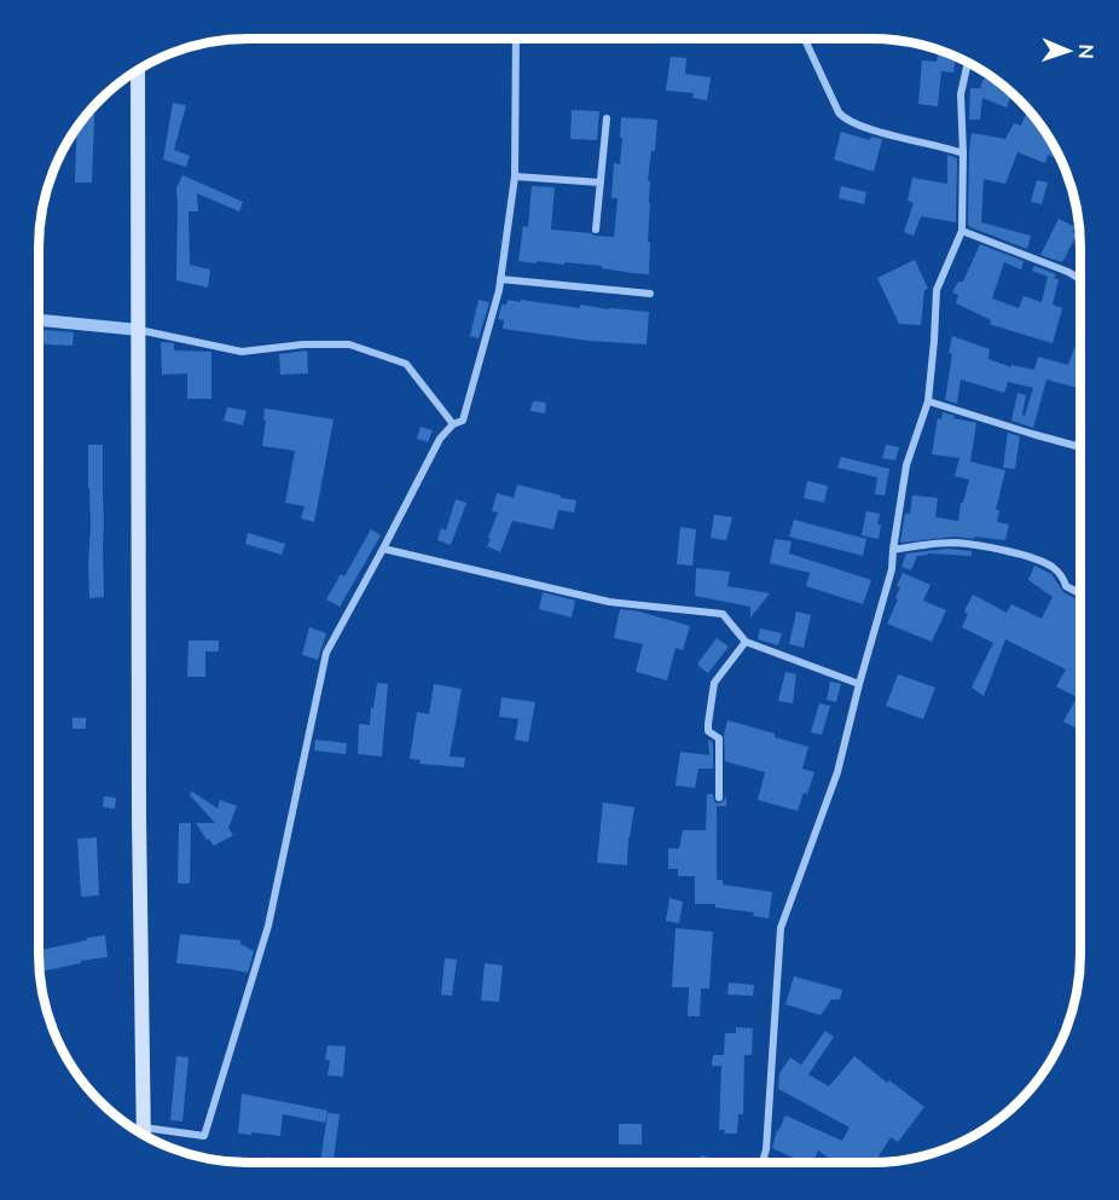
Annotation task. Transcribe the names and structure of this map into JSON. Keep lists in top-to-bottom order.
{
  "north": "right"
}
